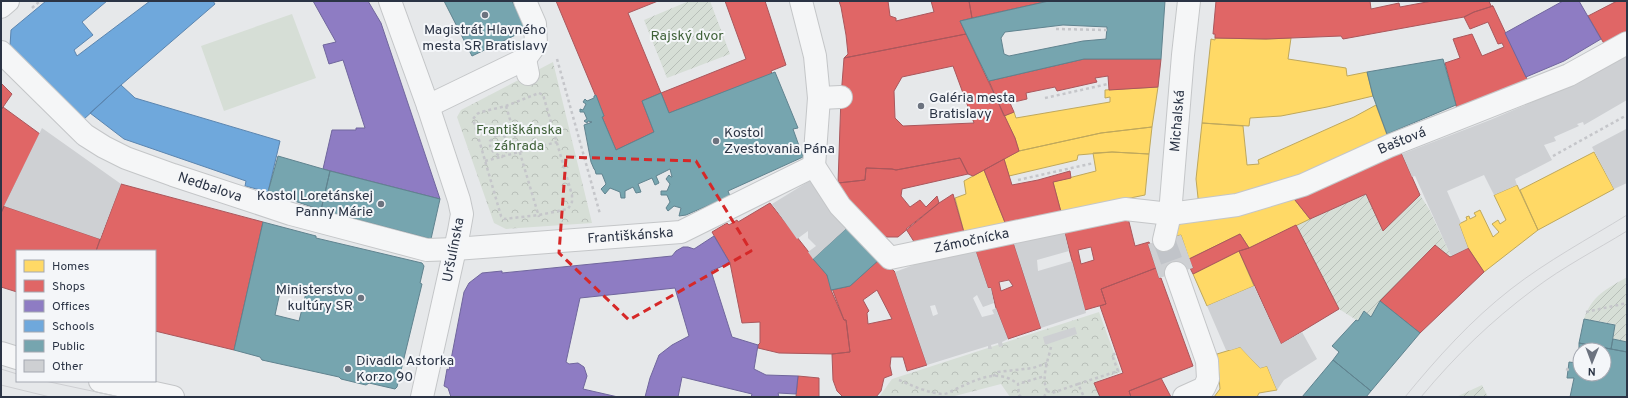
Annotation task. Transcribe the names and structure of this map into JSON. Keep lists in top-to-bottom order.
{
  "streets": {
    "street": [
      "Michalská",
      "Baštová",
      "Nedbalova",
      "Františkánska",
      "Zámočnícka",
      "Uršulínska"
    ]
  },
  "crossings": [
    ["Michalská", "Baštová"],
    ["Michalská", "Zámočnícka"],
    ["Baštová", "Zámočnícka"],
    ["Nedbalova", "Františkánska"],
    ["Nedbalova", "Uršulínska"],
    ["Františkánska", "Zámočnícka"],
    ["Františkánska", "Uršulínska"]
  ],
  "parks": ["Rajský dvor", "Františkánska záhrada"],
  "places": [
    "Magistrát Hlavného mesta SR Bratislavy",
    "Galéria mesta Bratislavy",
    "Kostol Zvestovania Pána",
    "Kostol Loretánskej Panny Márie",
    "Ministerstvo kultúry SR",
    "Divadlo Astorka Korzo ´90"
  ],
  "legend": [
    "Homes",
    "Shops",
    "Offices",
    "Schools",
    "Public",
    "Other"
  ],
  "north": "bottom"
}
